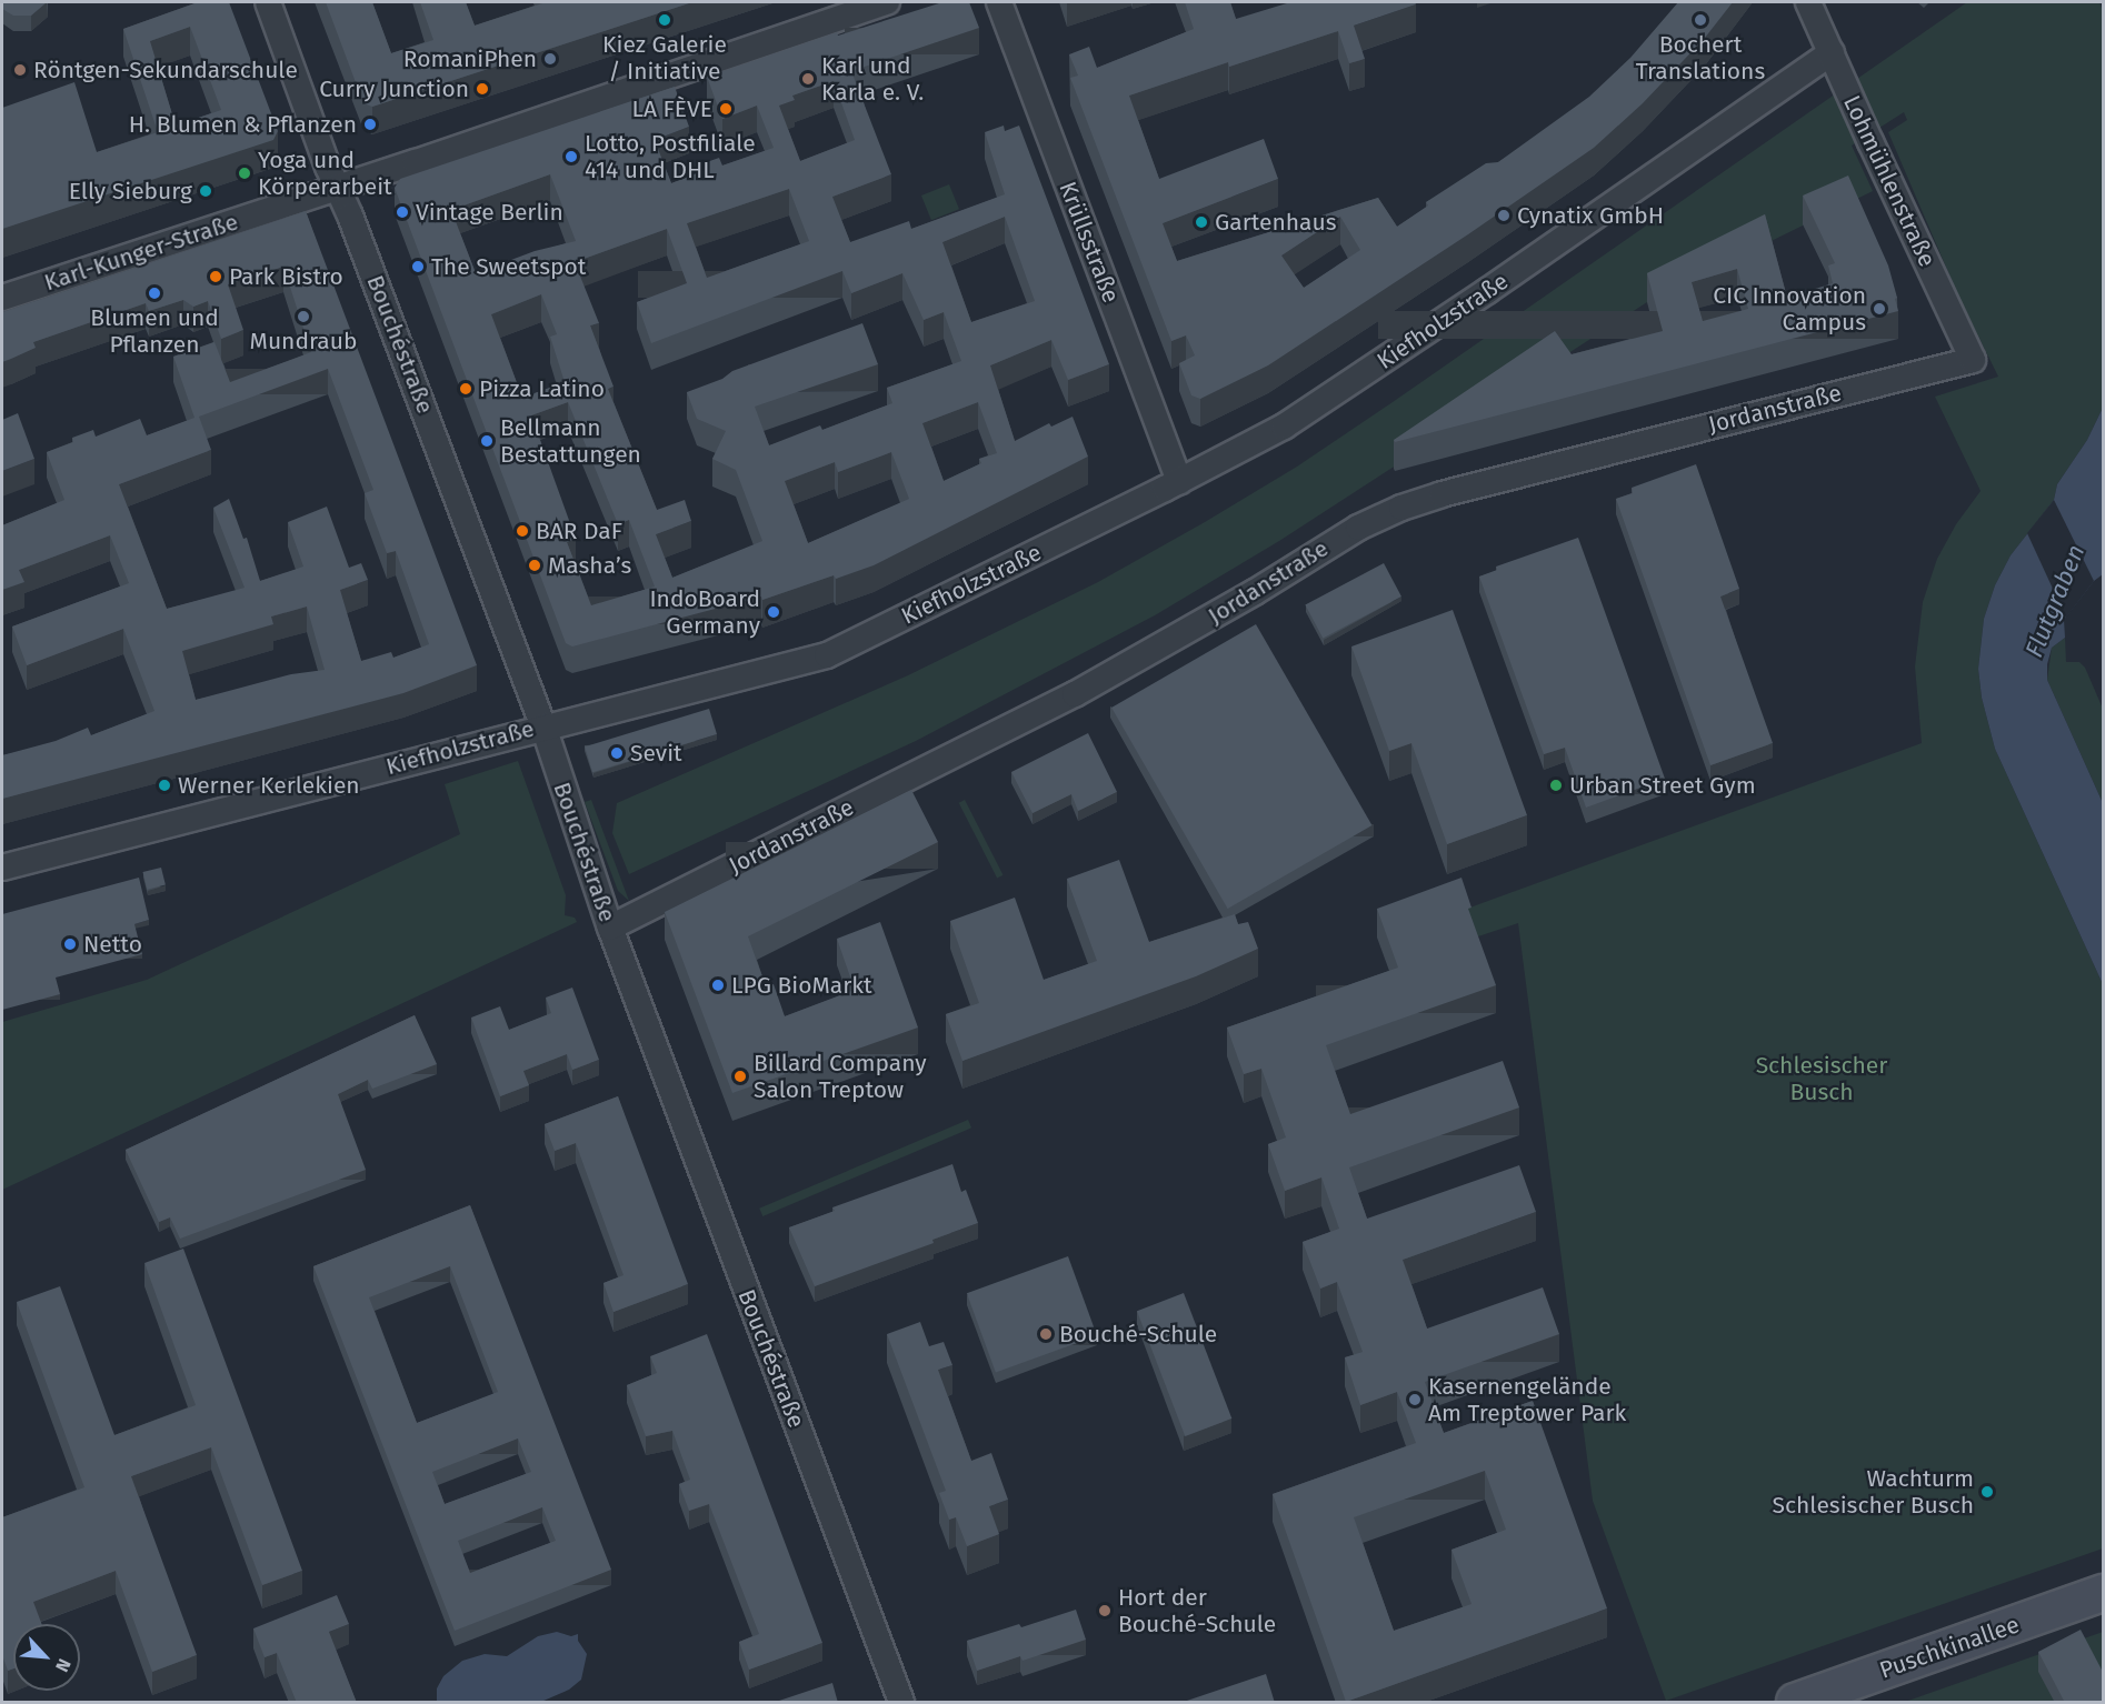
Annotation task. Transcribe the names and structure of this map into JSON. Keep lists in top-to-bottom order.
{
  "streets": {
    "main road": ["Puschkinallee"],
    "street": [
      "Lohmühlenstraße",
      "Krüllsstraße",
      "Karl-Kunger-Straße",
      "Kiefholzstraße",
      "Bouchéstraße",
      "Jordanstraße"
    ]
  },
  "crossings": [
    ["Lohmühlenstraße", "Kiefholzstraße"],
    ["Lohmühlenstraße", "Jordanstraße"],
    ["Krüllsstraße", "Kiefholzstraße"],
    ["Karl-Kunger-Straße", "Bouchéstraße"],
    ["Kiefholzstraße", "Bouchéstraße"],
    ["Bouchéstraße", "Jordanstraße"]
  ],
  "water": ["Flutgraben"],
  "parks": ["Schlesischer Busch"],
  "places": [
    "Kiez Galerie / Initiative",
    "Bochert Translations",
    "RomaniPhen",
    "Röntgen-Sekundarschule",
    "Karl und Karla e. V.",
    "Curry Junction",
    "LA FÈVE",
    "H. Blumen & Pflanzen",
    "Lotto, Postfiliale 414 und DHL",
    "Yoga und Körperarbeit",
    "Elly Sieburg",
    "Vintage Berlin",
    "Cynatix GmbH",
    "Gartenhaus",
    "The Sweetspot",
    "Park Bistro",
    "Blumen und Pflanzen",
    "CIC Innovation Campus",
    "Mundraub",
    "Pizza Latino",
    "Bellmann Bestattungen",
    "BAR DaF",
    "Masha’s",
    "IndoBoard Germany",
    "Sevit",
    "Werner Kerlekien",
    "Urban Street Gym",
    "Netto",
    "LPG BioMarkt",
    "Billard Company Salon Treptow",
    "Bouché-Schule",
    "Kasernengelände Am Treptower Park",
    "Wachturm Schlesischer Busch",
    "Hort der Bouché-Schule"
  ],
  "north": "bottom right"
}
